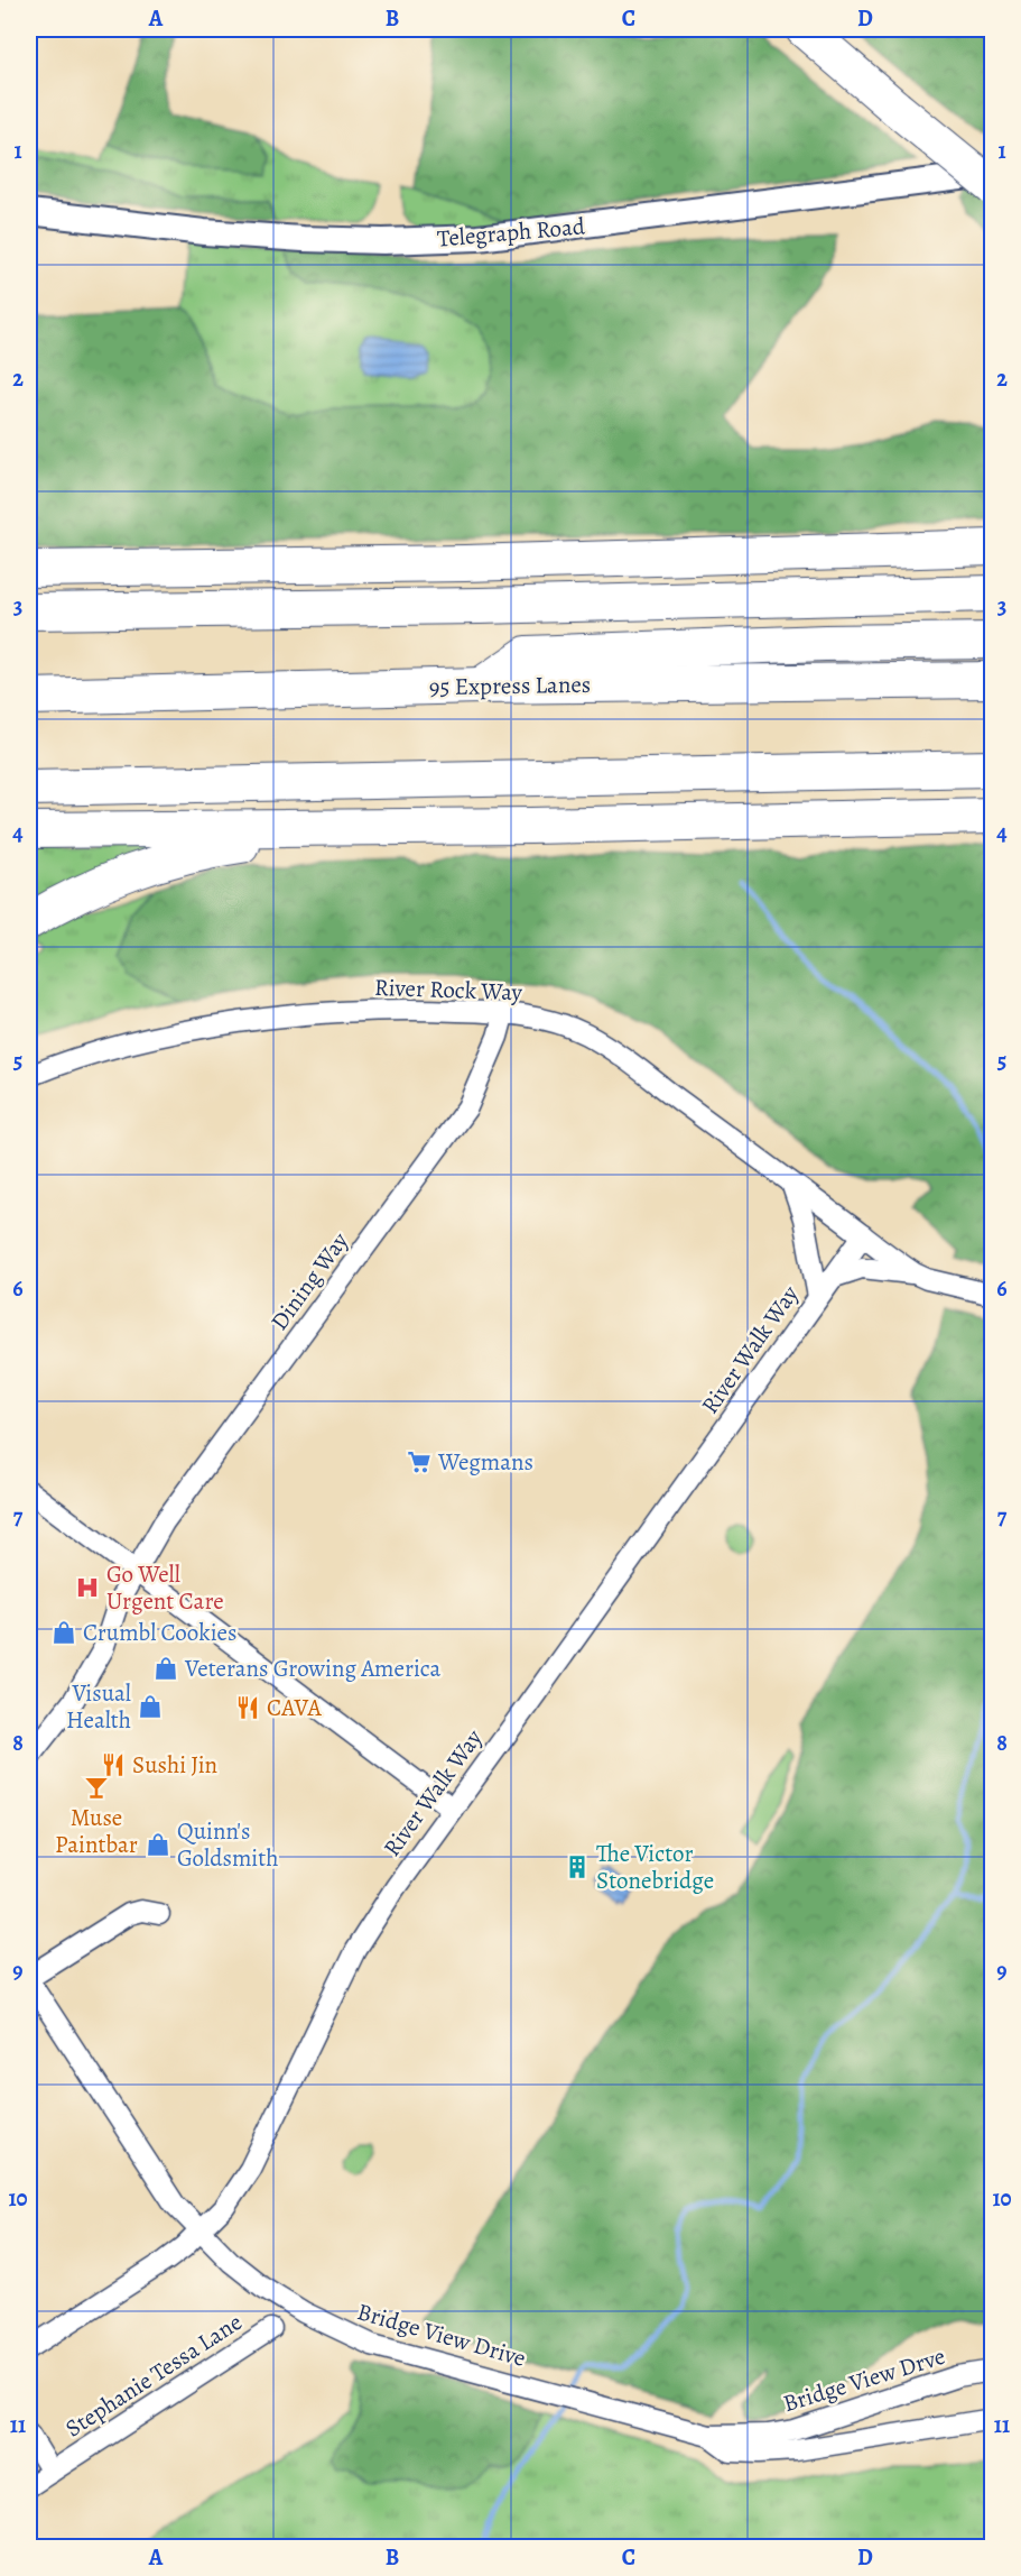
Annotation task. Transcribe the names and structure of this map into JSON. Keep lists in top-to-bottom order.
{
  "streets": {
    "highway": ["95 Express Lanes"],
    "street": [
      "Telegraph Road",
      "River Rock Way",
      "Dining Way",
      "River Walk Way",
      "Bridge View Drive",
      "Stephanie Tessa Lane",
      "Bridge View Drve"
    ]
  },
  "crossings": [
    ["River Rock Way", "Dining Way"],
    ["River Rock Way", "River Walk Way"],
    ["River Walk Way", "Bridge View Drive"],
    ["Bridge View Drive", "Bridge View Drve"]
  ],
  "places": {
    "supermarket": ["Wegmans"],
    "hospital": ["Go Well Urgent Care"],
    "shop": [
      "Crumbl Cookies",
      "Veterans Growing America",
      "Visual Health",
      "Quinn's Goldsmith"
    ],
    "restaurant": ["CAVA", "Sushi Jin"],
    "bar": ["Muse Paintbar"],
    "building": ["The Victor Stonebridge"]
  },
  "grid": {
    "columns": [
      "A",
      "B",
      "C",
      "D"
    ],
    "rows": [
      "1",
      "2",
      "3",
      "4",
      "5",
      "6",
      "7",
      "8",
      "9",
      "10",
      "11"
    ]
  }
}
